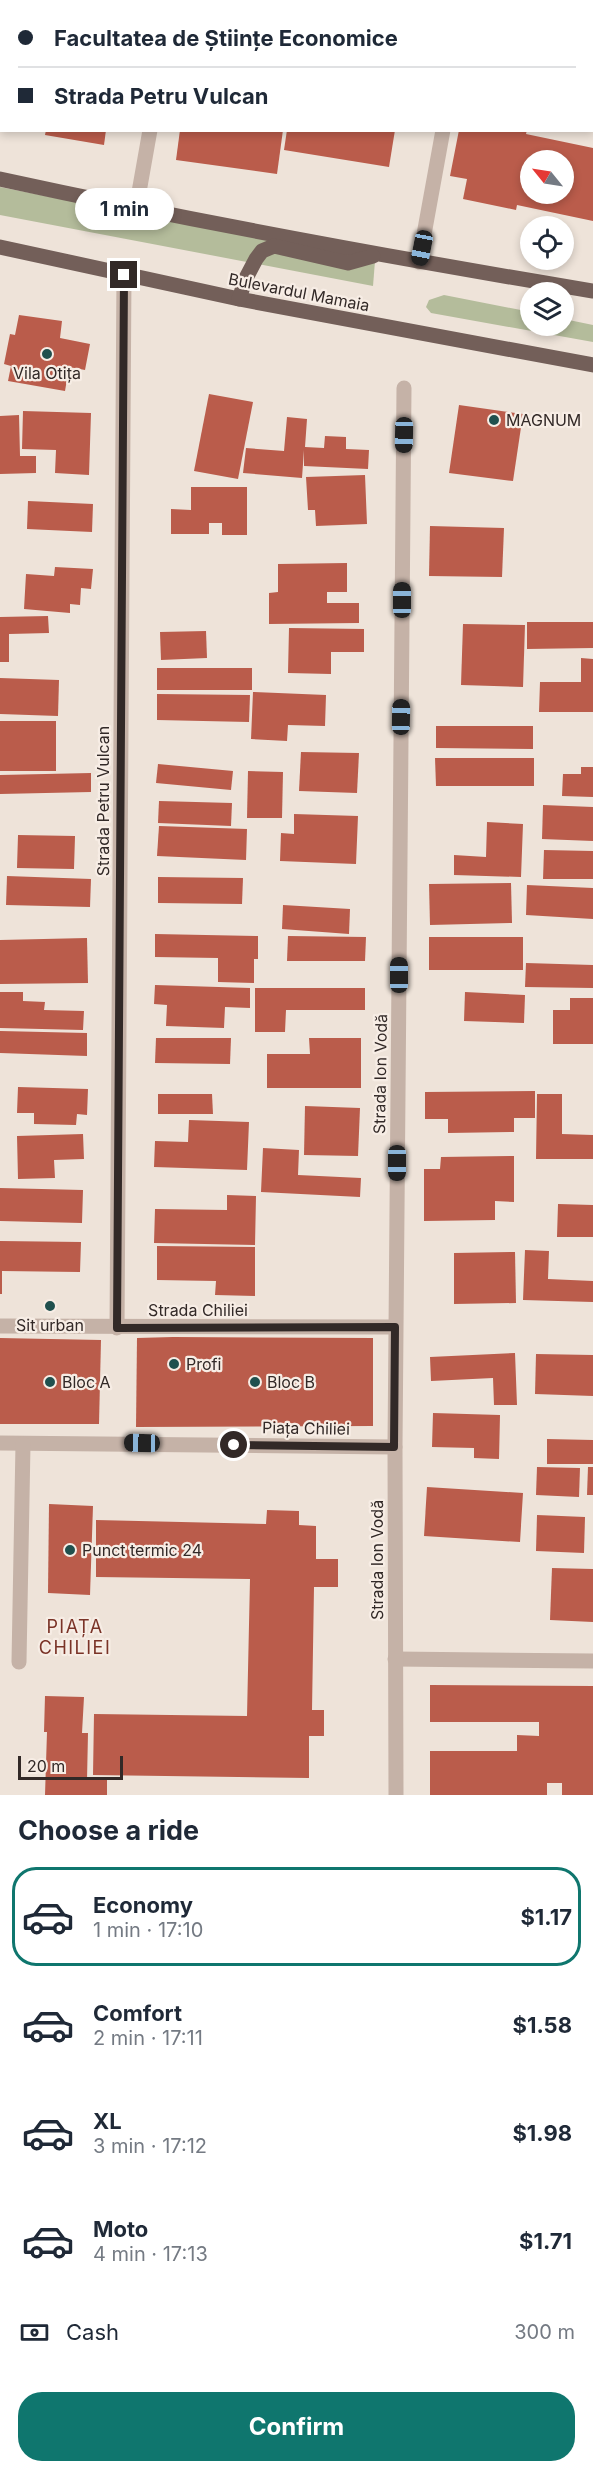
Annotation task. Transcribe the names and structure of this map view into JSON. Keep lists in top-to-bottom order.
{
  "streets": {
    "main road": ["Bulevardul Mamaia"],
    "street": [
      "Strada Petru Vulcan",
      "Strada Ion Vodă",
      "Strada Chiliei",
      "Piața Chiliei"
    ]
  },
  "crossings": [
    ["Bulevardul Mamaia", "Strada Petru Vulcan"],
    ["Strada Petru Vulcan", "Strada Chiliei"],
    ["Strada Ion Vodă", "Strada Chiliei"],
    ["Strada Ion Vodă", "Piața Chiliei"]
  ],
  "districts": ["PIAȚA CHILIEI"],
  "places": [
    "Vila Otița",
    "MAGNUM",
    "Sit urban",
    "Profi",
    "Bloc A",
    "Bloc B",
    "Punct termic 24"
  ],
  "scale_bar": "20 m",
  "north": "top left",
  "page": {
    "banner": ["Facultatea de Științe Economice", "Strada Petru Vulcan"],
    "bubble": "1 min",
    "scale": "20 m",
    "heading": "Choose a ride",
    "list": [
      {
        "name": "Economy",
        "note": "1 min · 17:10",
        "value": "$1.17"
      },
      {
        "name": "Comfort",
        "note": "2 min · 17:11",
        "value": "$1.58"
      },
      {
        "name": "XL",
        "note": "3 min · 17:12",
        "value": "$1.98"
      },
      {
        "name": "Moto",
        "note": "4 min · 17:13",
        "value": "$1.71"
      }
    ],
    "pay": ["Cash", "300 m"],
    "buttons": "Confirm"
  }
}
